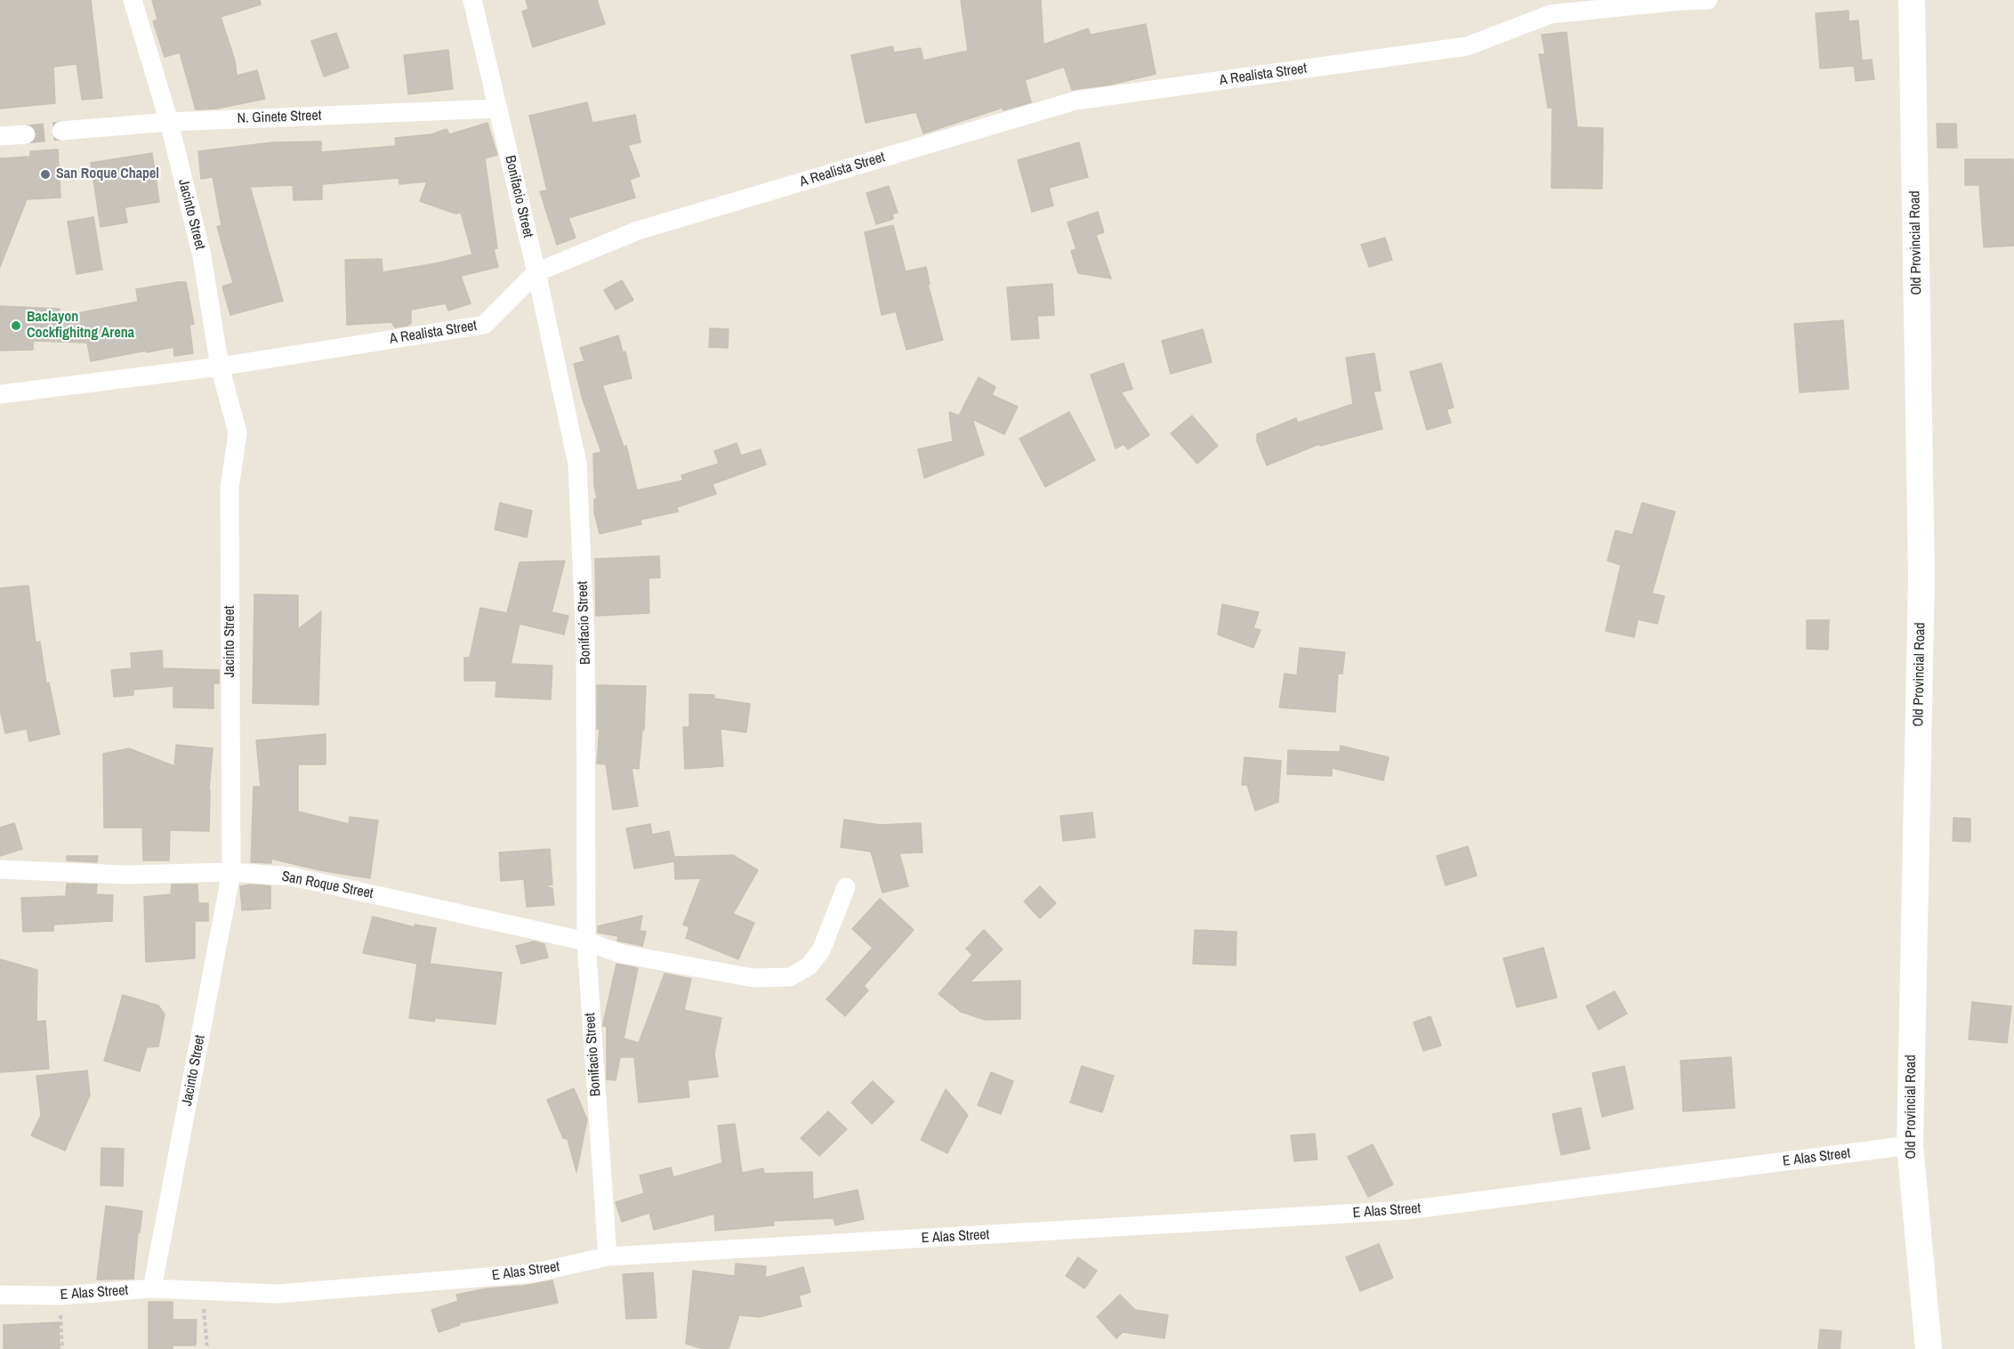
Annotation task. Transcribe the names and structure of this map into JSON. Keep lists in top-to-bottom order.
{
  "streets": {
    "main road": ["Old Provincial Road"],
    "street": [
      "A Realista Street",
      "N. Ginete Street",
      "Bonifacio Street",
      "Jacinto Street",
      "San Roque Street",
      "E Alas Street"
    ]
  },
  "crossings": [
    ["A Realista Street", "Bonifacio Street"],
    ["A Realista Street", "Jacinto Street"],
    ["N. Ginete Street", "Bonifacio Street"],
    ["N. Ginete Street", "Jacinto Street"],
    ["Bonifacio Street", "San Roque Street"],
    ["Bonifacio Street", "E Alas Street"],
    ["Jacinto Street", "San Roque Street"],
    ["Jacinto Street", "E Alas Street"],
    ["Old Provincial Road", "E Alas Street"]
  ],
  "places": ["San Roque Chapel", "Baclayon Cockfighitng Arena"]
}
